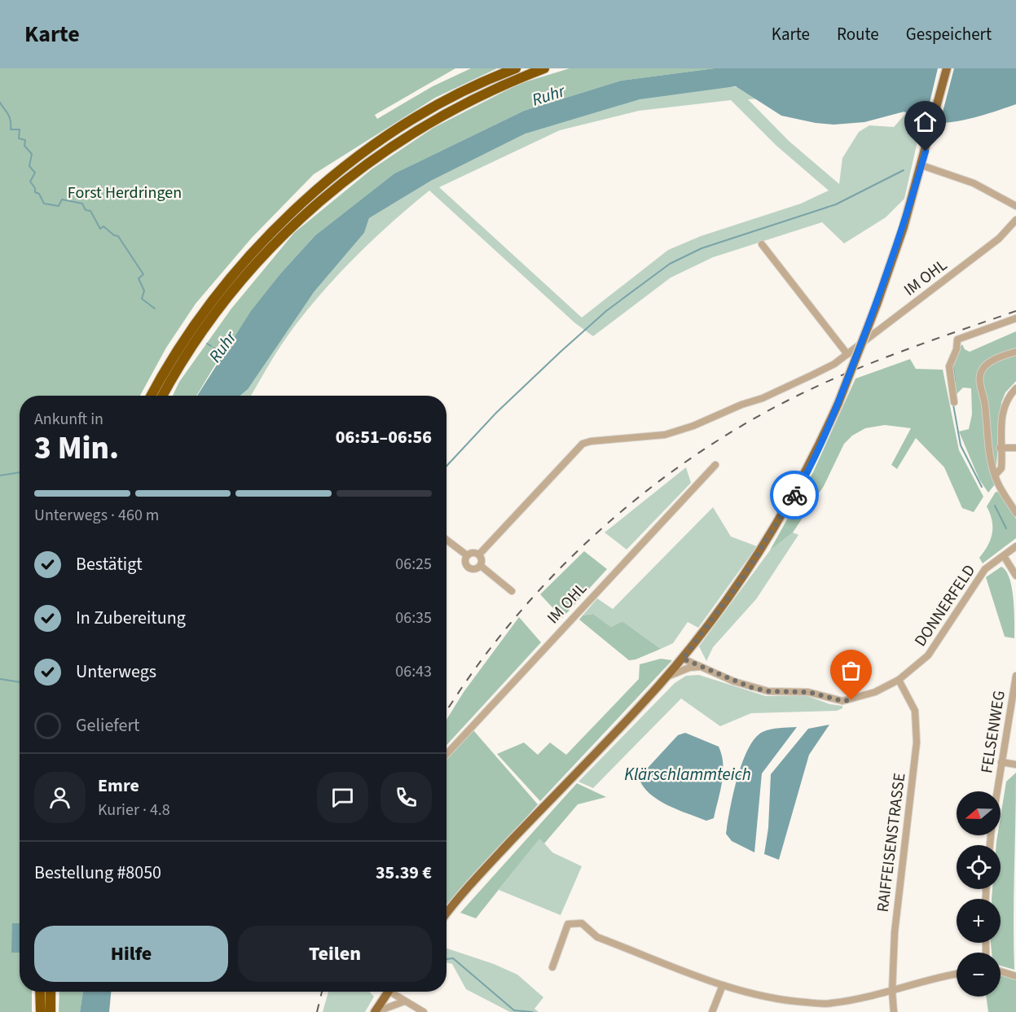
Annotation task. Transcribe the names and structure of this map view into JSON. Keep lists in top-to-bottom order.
{
  "streets": {
    "street": [
      "IM OHL",
      "DONNERFELD",
      "FELSENWEG",
      "RAIFFEISENSTRASSE"
    ]
  },
  "crossings": [
    ["DONNERFELD", "RAIFFEISENSTRASSE"]
  ],
  "water": ["Ruhr", "Klärschlammteich"],
  "parks": ["Forst Herdringen"],
  "north": "left",
  "page": {
    "header": "Karte",
    "nav": ["Karte", "Route", "Gespeichert"],
    "heading": ["3 Min.", "Ankunft in", "06:51–06:56"],
    "panel": [
      "Emre",
      "Kurier · 4.8",
      "Bestellung #8050",
      "35.39 €"
    ],
    "bar": "Unterwegs · 460 m",
    "list": [
      ["Bestätigt", "06:25"],
      ["In Zubereitung", "06:35"],
      ["Unterwegs", "06:43"],
      "Geliefert"
    ],
    "map_buttons": ["+", "−"],
    "buttons": ["Hilfe", "Teilen"]
  }
}
